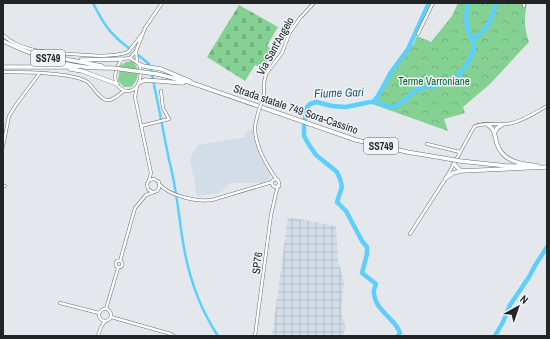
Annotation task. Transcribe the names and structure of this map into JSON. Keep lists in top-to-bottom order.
{
  "streets": {
    "highway": ["SS749", "Strada statale 749 Sora-Cassino"],
    "street": ["Via Sant'Angelo", "SP76"]
  },
  "water": ["Fiume Gari"],
  "parks": ["Terme Varroniane"],
  "north": "top right"
}
